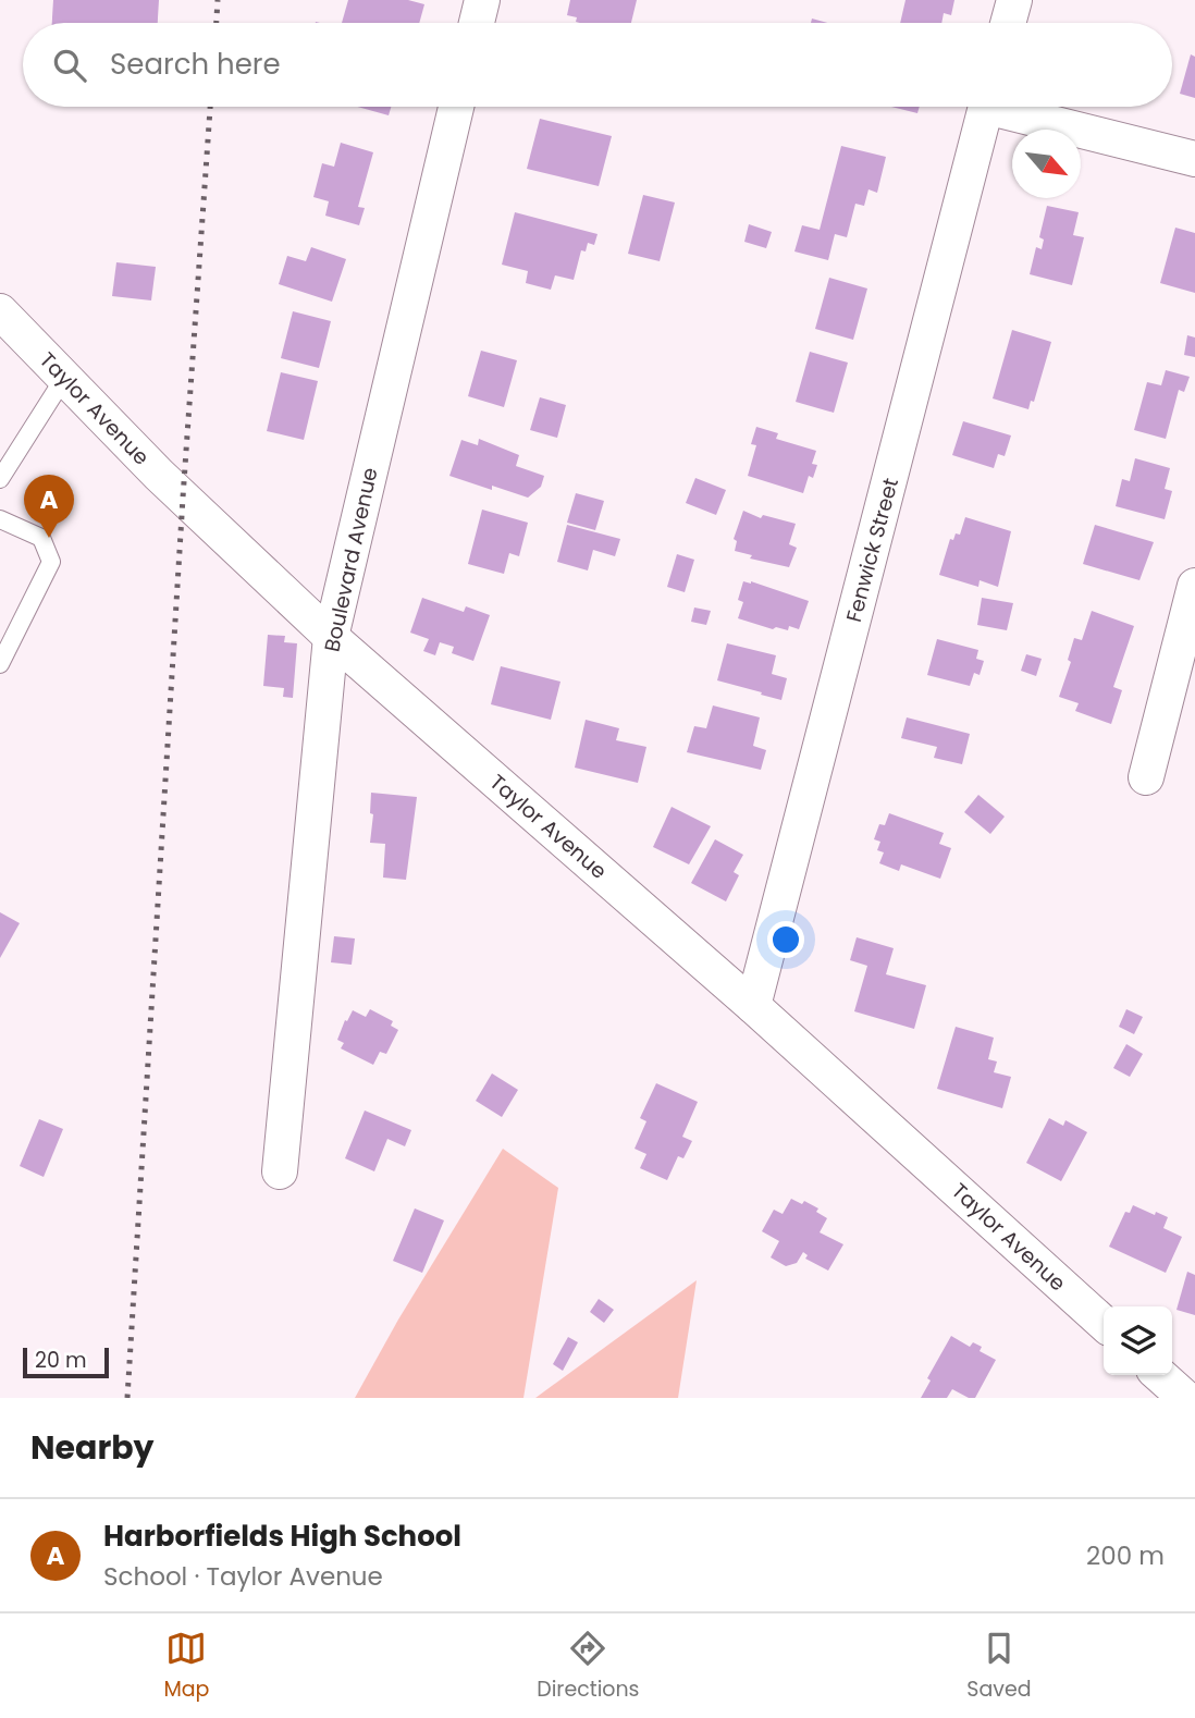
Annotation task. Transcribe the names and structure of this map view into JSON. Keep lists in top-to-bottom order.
{
  "streets": {
    "street": ["Taylor Avenue", "Fenwick Street", "Boulevard Avenue"]
  },
  "crossings": [
    ["Taylor Avenue", "Fenwick Street"],
    ["Taylor Avenue", "Boulevard Avenue"]
  ],
  "scale_bar": "20 m",
  "north": "bottom right",
  "page": {
    "search": "Search here",
    "pins": "A",
    "scale": "20 m",
    "heading": "Nearby",
    "list": [
      {
        "mark": "A",
        "name": "Harborfields High School",
        "note": "School · Taylor Avenue",
        "value": "200 m"
      }
    ],
    "nav": ["Map", "Directions", "Saved"]
  }
}
